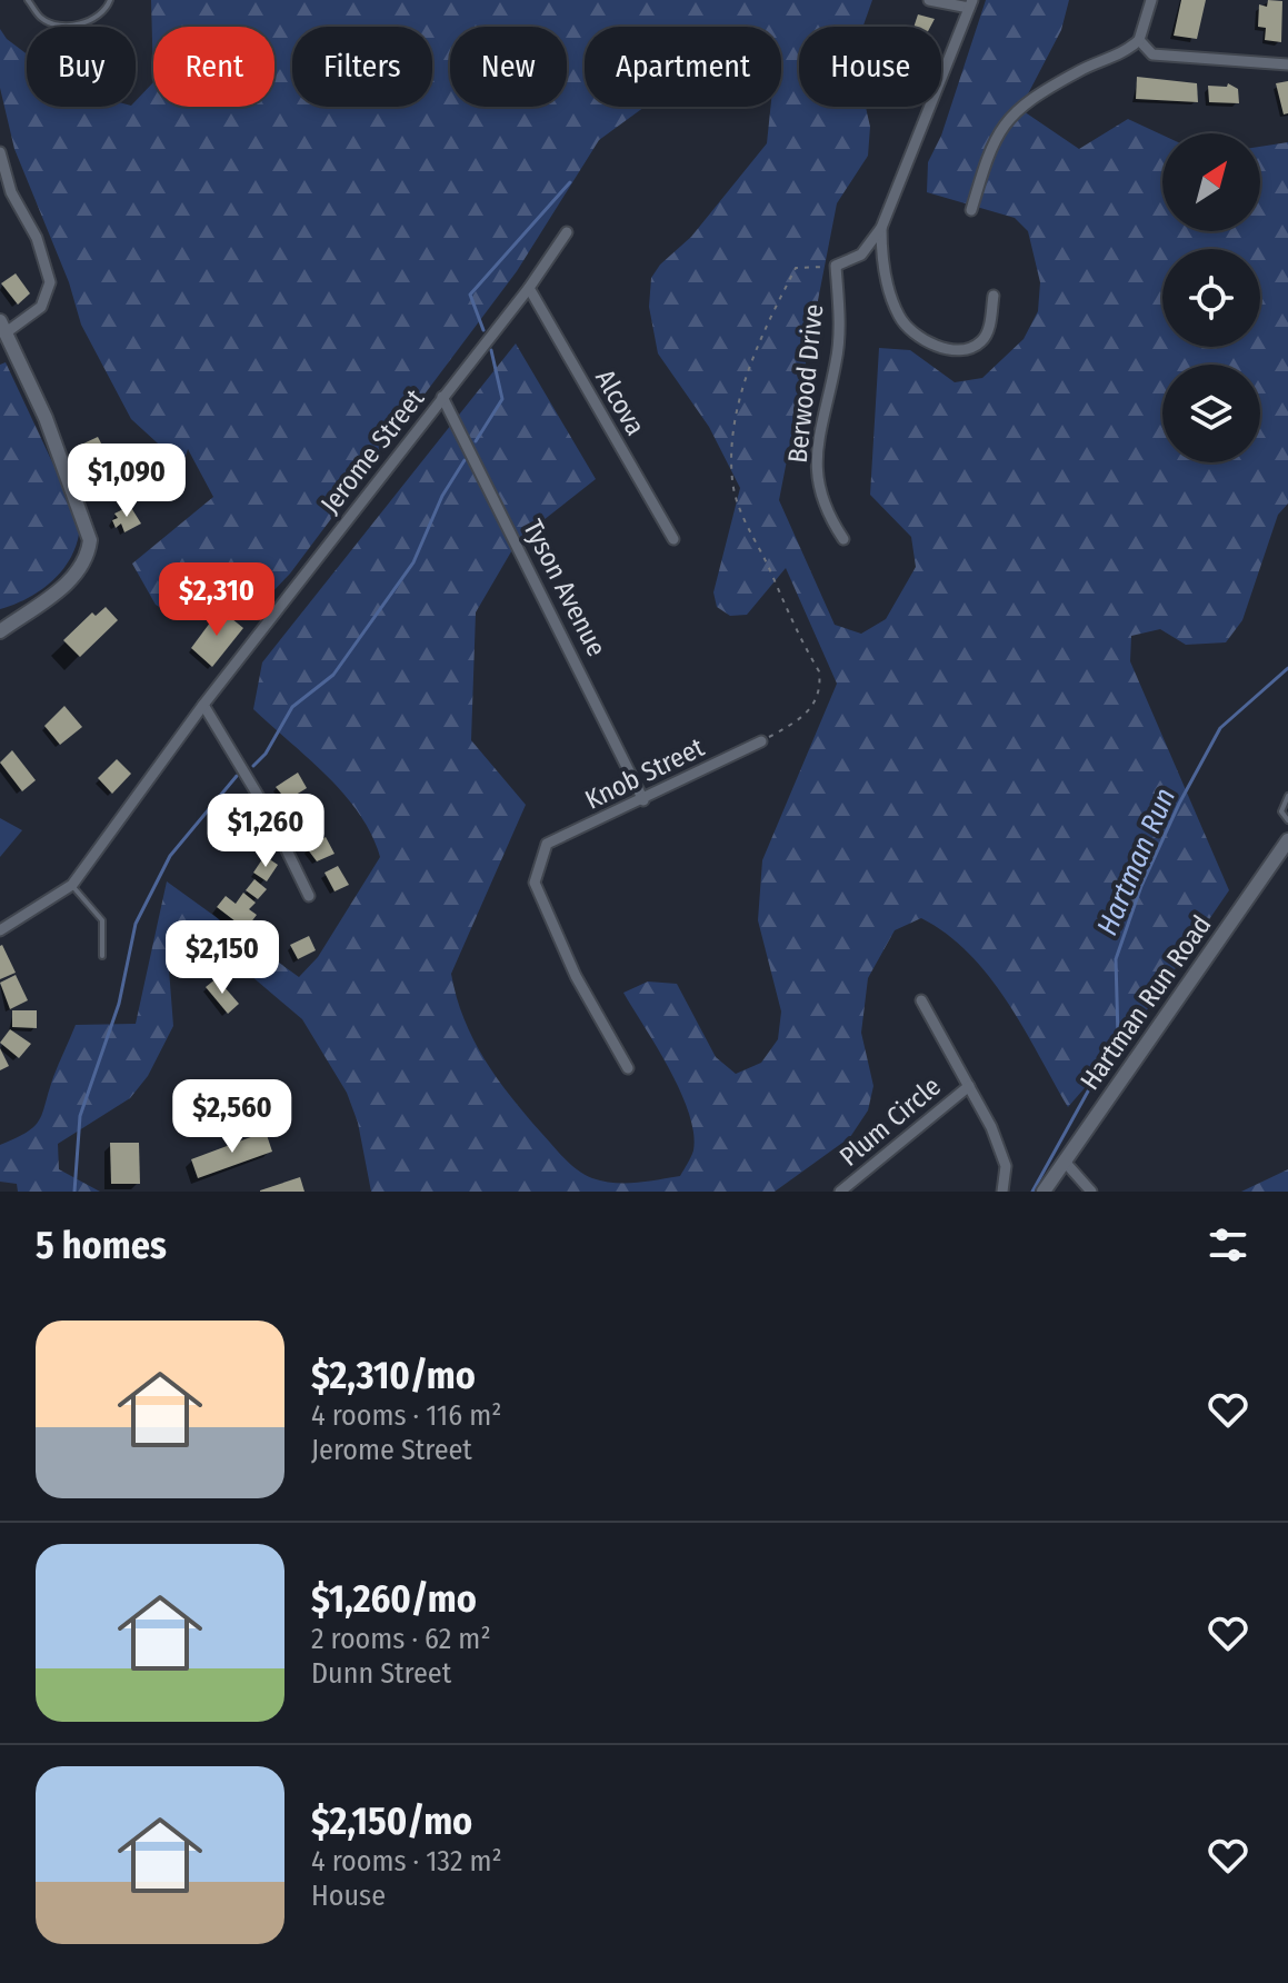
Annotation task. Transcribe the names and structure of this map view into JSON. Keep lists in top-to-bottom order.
{
  "streets": {
    "main road": ["Hartman Run Road"],
    "street": [
      "Berwood Drive",
      "Alcova",
      "Jerome Street",
      "Tyson Avenue",
      "Knob Street",
      "Plum Circle"
    ]
  },
  "crossings": [
    ["Alcova", "Jerome Street"],
    ["Jerome Street", "Tyson Avenue"],
    ["Tyson Avenue", "Knob Street"]
  ],
  "water": ["Hartman Run"],
  "north": "top right",
  "page": {
    "chip": [
      "Buy",
      "Rent",
      "Filters",
      "New",
      "Apartment",
      "House"
    ],
    "price": [
      "$1,090",
      "$2,310",
      "$1,260",
      "$2,150",
      "$2,560"
    ],
    "heading": "5 homes",
    "list": [
      {
        "name": "$2,310/mo",
        "note": "4 rooms · 116 m² · Jerome Street"
      },
      {
        "name": "$1,260/mo",
        "note": "2 rooms · 62 m² · Dunn Street"
      },
      {
        "name": "$2,150/mo",
        "note": "4 rooms · 132 m² · House"
      }
    ]
  }
}
